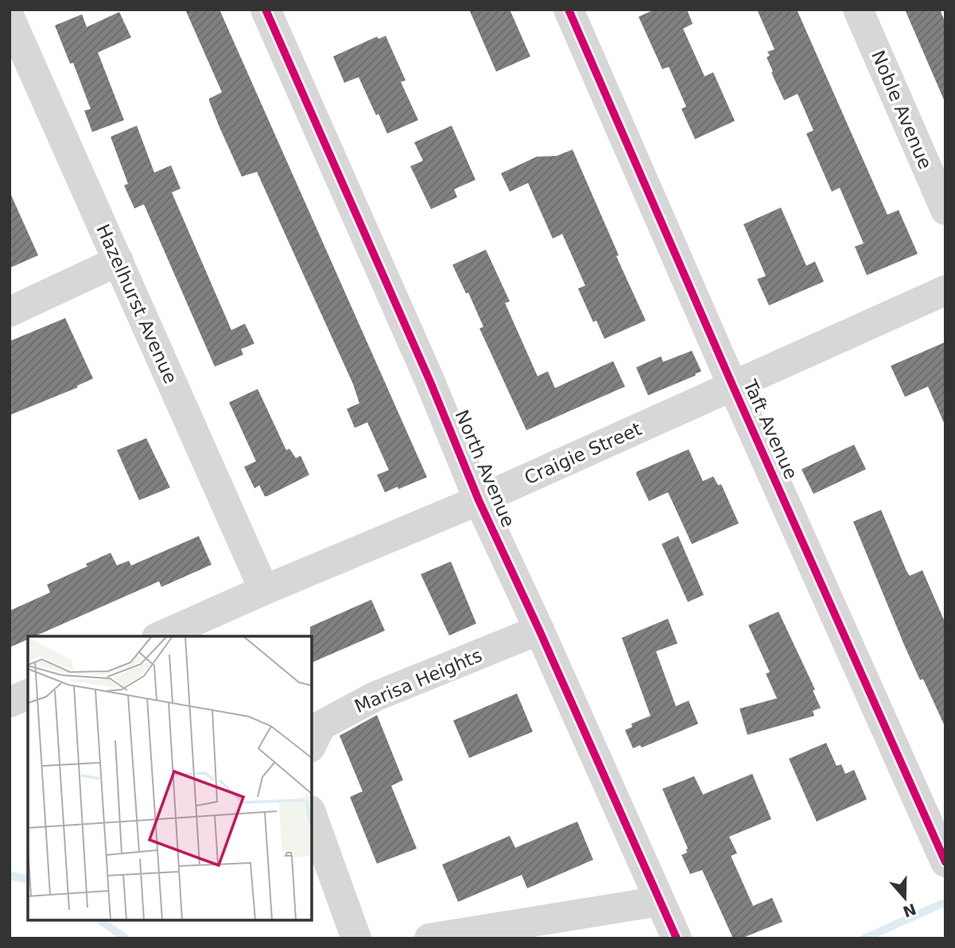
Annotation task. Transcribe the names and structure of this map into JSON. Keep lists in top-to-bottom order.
{
  "streets": {
    "street": [
      "Noble Avenue",
      "Hazelhurst Avenue",
      "Taft Avenue",
      "Craigie Street",
      "North Avenue",
      "Marisa Heights"
    ]
  },
  "crossings": [
    ["Hazelhurst Avenue", "Craigie Street"],
    ["Taft Avenue", "Craigie Street"],
    ["Craigie Street", "North Avenue"],
    ["North Avenue", "Marisa Heights"]
  ],
  "north": "bottom"
}
